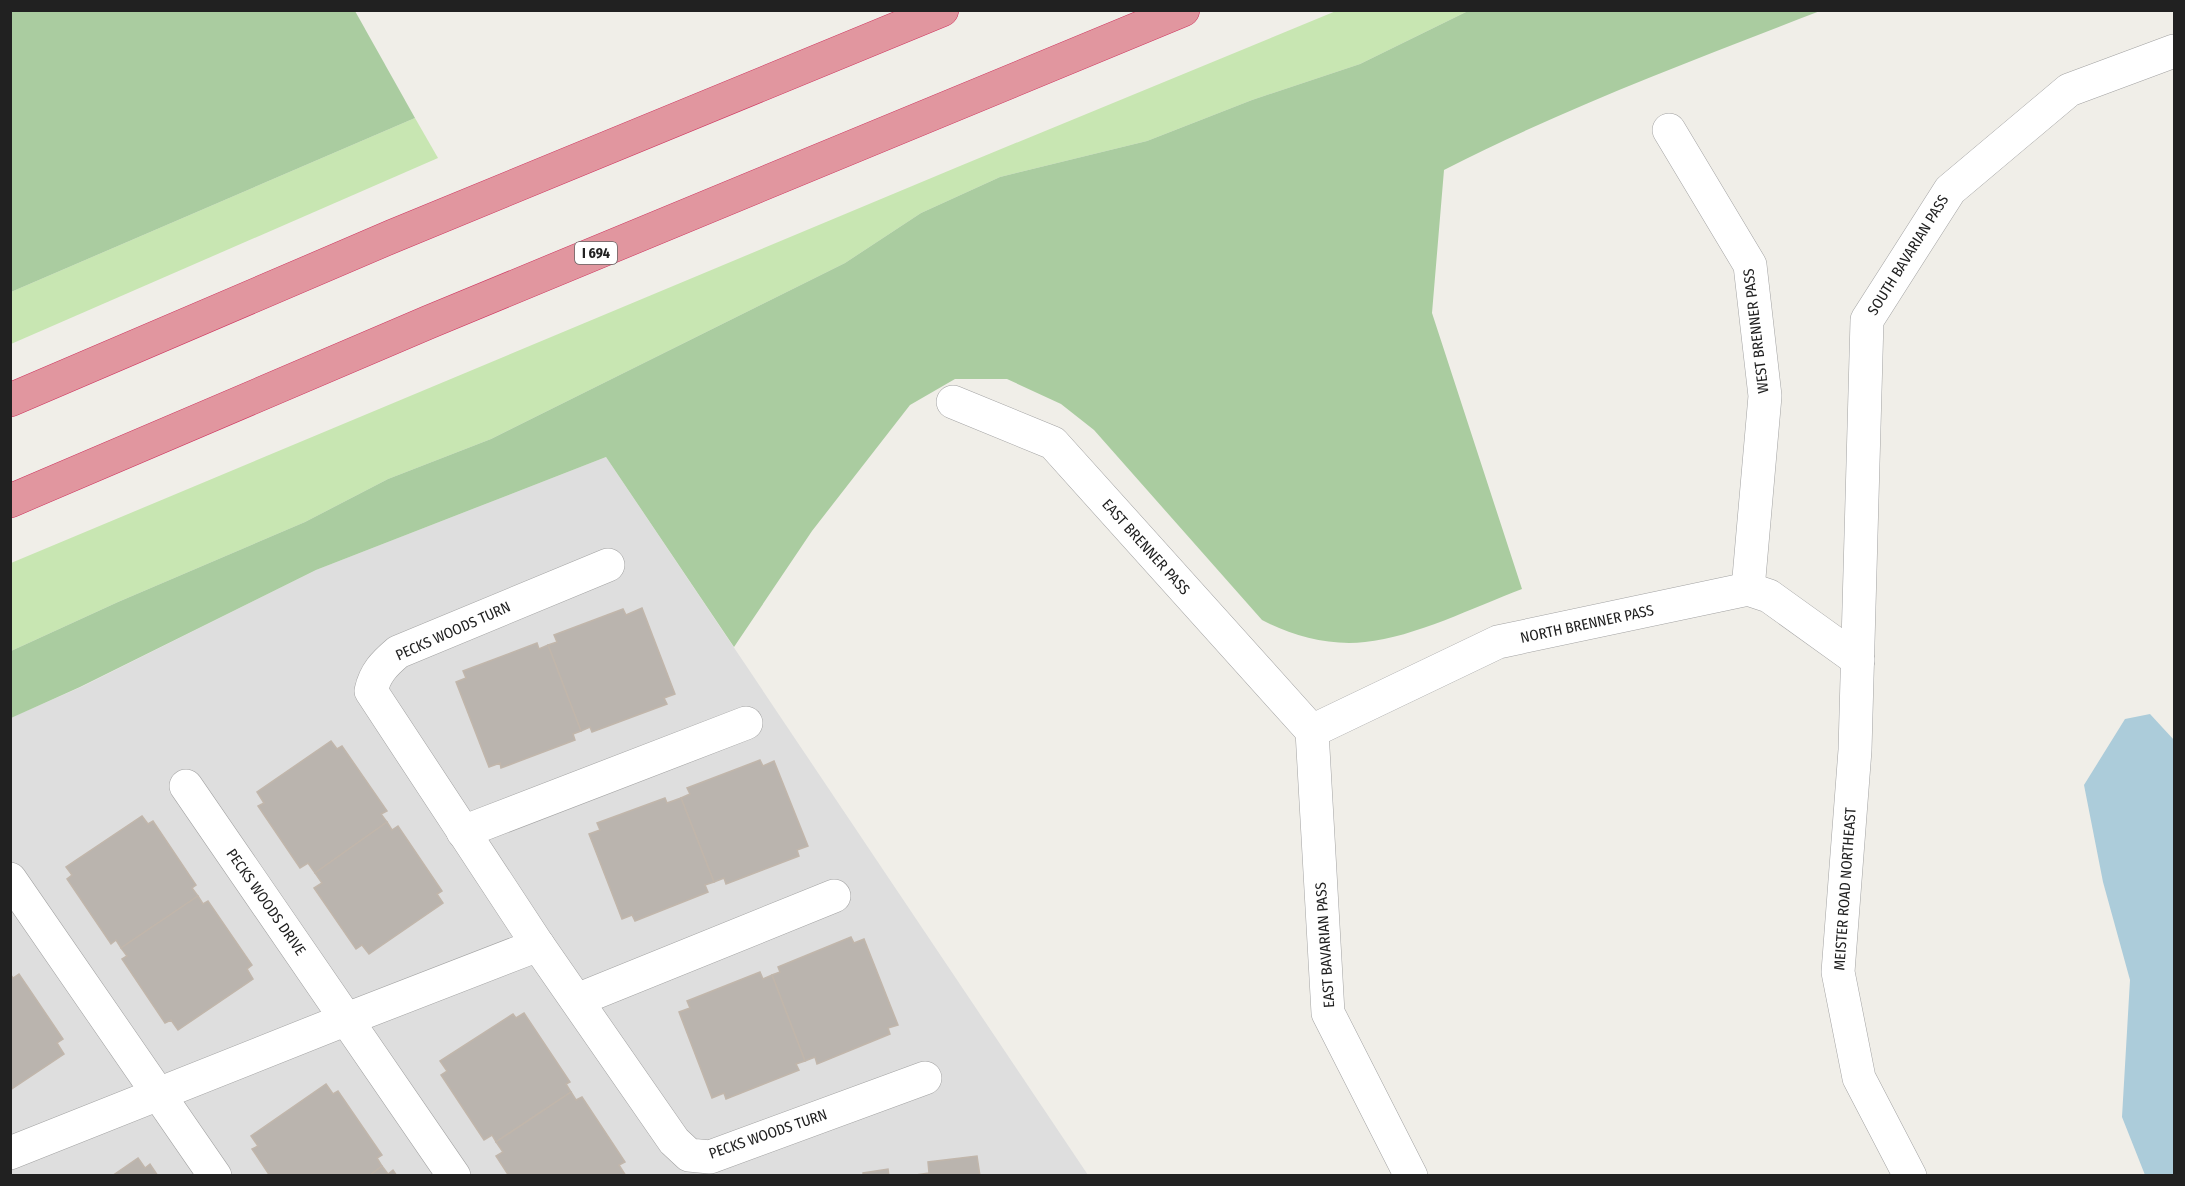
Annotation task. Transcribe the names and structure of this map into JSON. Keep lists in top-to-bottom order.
{
  "streets": {
    "highway": ["I 694"],
    "street": [
      "SOUTH BAVARIAN PASS",
      "WEST BRENNER PASS",
      "EAST BRENNER PASS",
      "NORTH BRENNER PASS",
      "PECKS WOODS TURN",
      "MEISTER ROAD NORTHEAST",
      "PECKS WOODS DRIVE",
      "EAST BAVARIAN PASS"
    ]
  },
  "crossings": [
    ["SOUTH BAVARIAN PASS", "MEISTER ROAD NORTHEAST"],
    ["WEST BRENNER PASS", "NORTH BRENNER PASS"],
    ["EAST BRENNER PASS", "NORTH BRENNER PASS"],
    ["EAST BRENNER PASS", "EAST BAVARIAN PASS"],
    ["NORTH BRENNER PASS", "EAST BAVARIAN PASS"]
  ]
}
